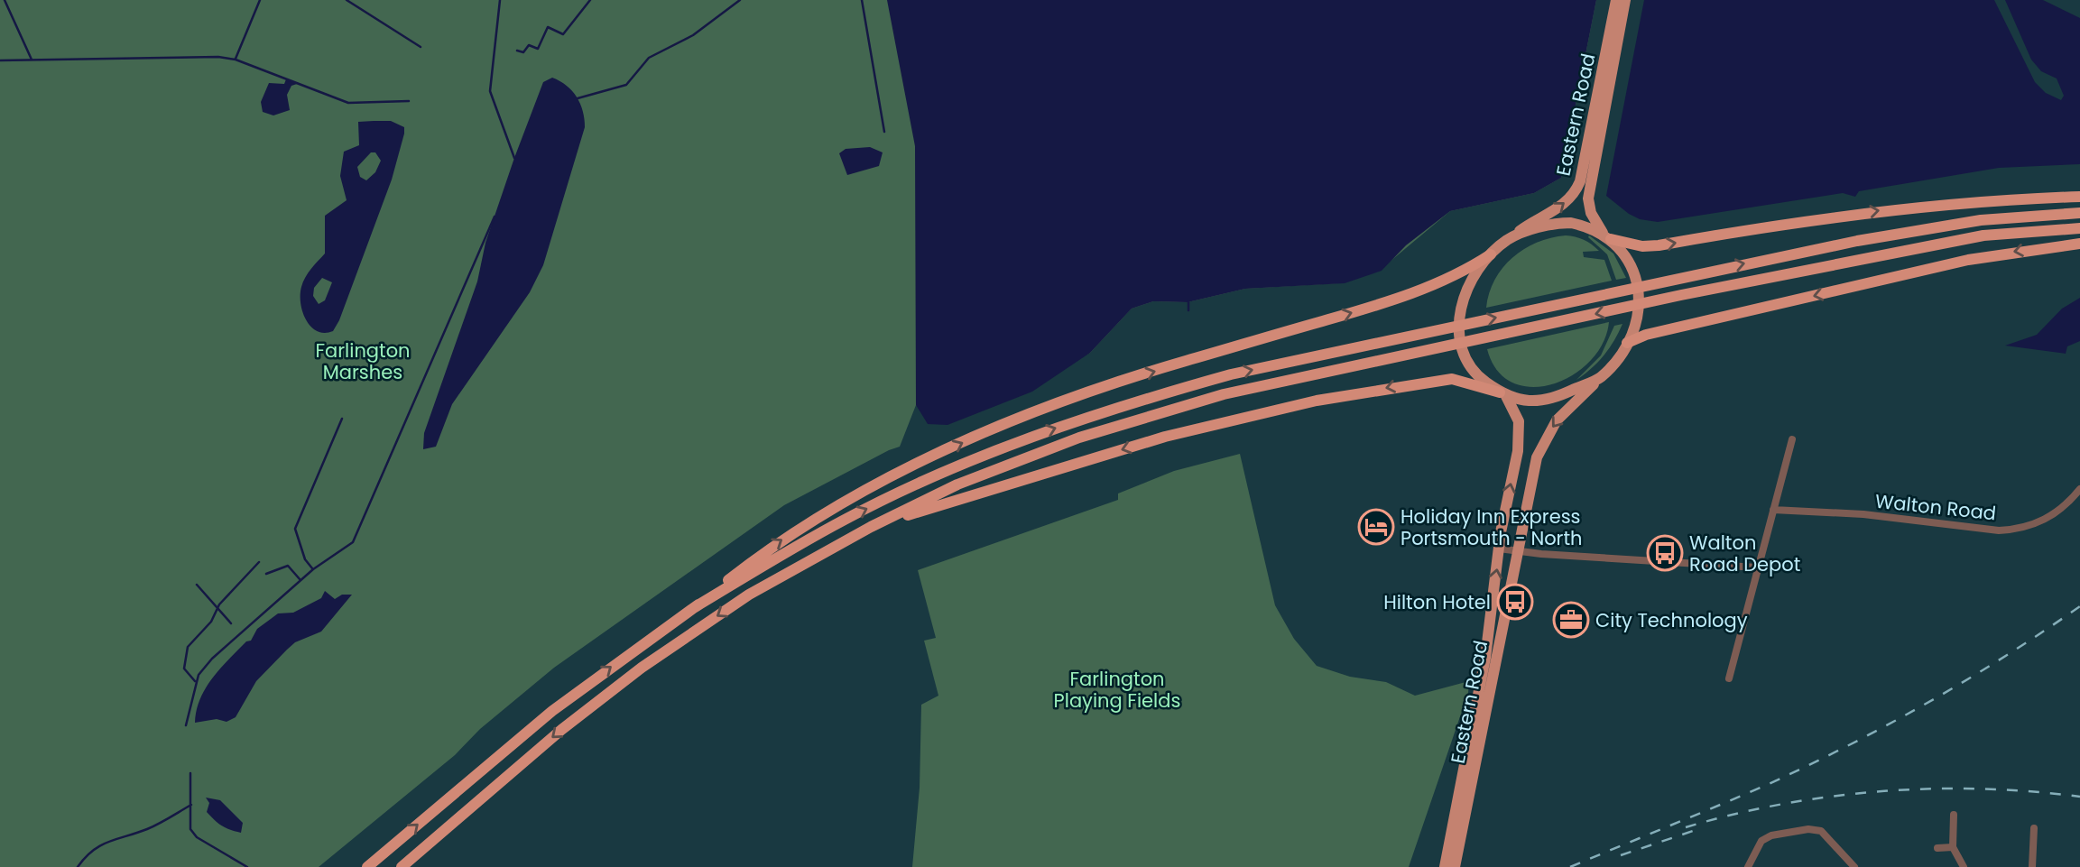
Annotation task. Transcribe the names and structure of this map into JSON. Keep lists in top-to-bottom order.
{
  "streets": {
    "main road": ["Eastern Road"],
    "street": ["Walton Road"]
  },
  "parks": ["Farlington Marshes", "Farlington Playing Fields"],
  "places": {
    "hotel": ["Holiday Inn Express Portsmouth - North"],
    "bus stop": ["Walton Road Depot", "Hilton Hotel"],
    "office": ["City Technology"]
  }
}
